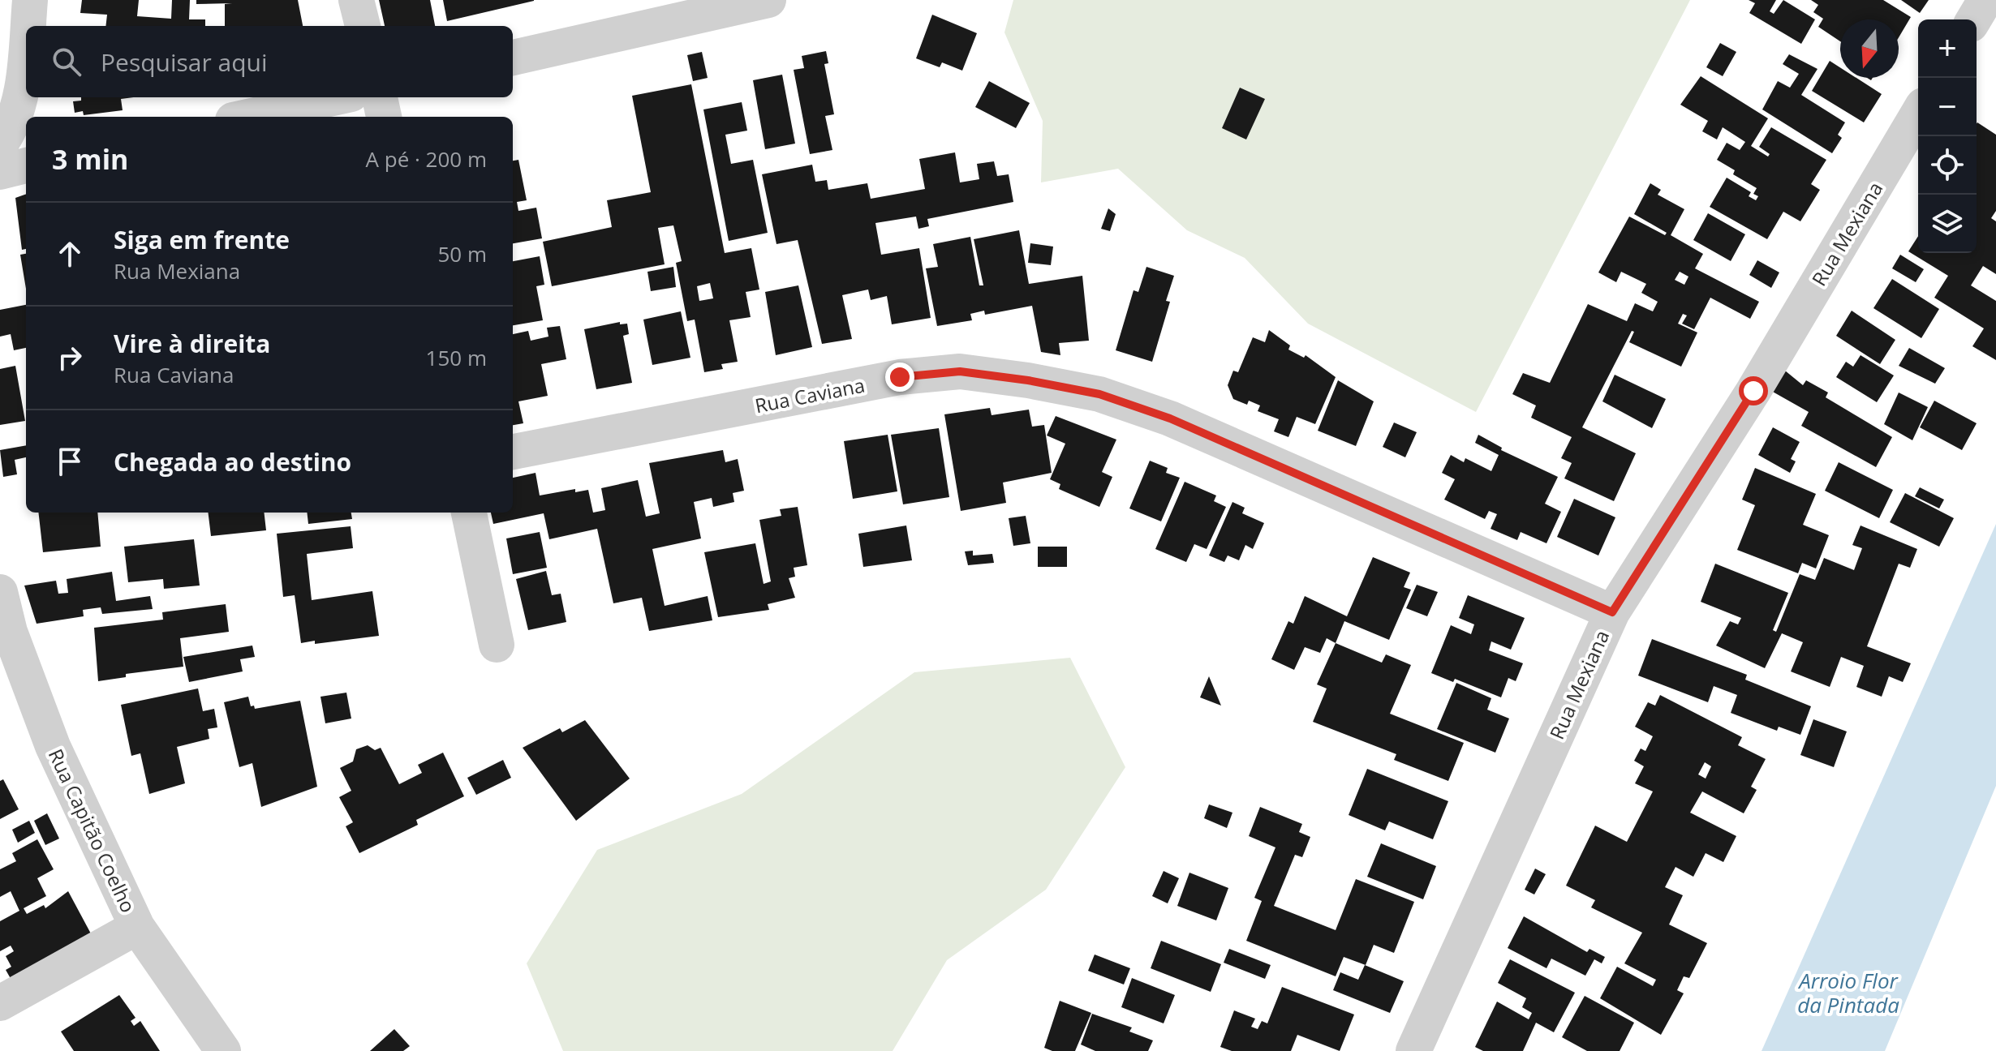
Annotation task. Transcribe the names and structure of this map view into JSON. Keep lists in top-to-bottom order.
{
  "streets": {
    "street": ["Rua Mexiana", "Rua Caviana", "Rua Capitão Coelho"]
  },
  "crossings": [
    ["Rua Mexiana", "Rua Caviana"]
  ],
  "water": ["Arroio Flor da Pintada"],
  "north": "bottom",
  "page": {
    "map_buttons": ["+", "−"],
    "search": "Pesquisar aqui",
    "heading": ["3 min", "A pé · 200 m"],
    "list": [
      ["Siga em frente", "Rua Mexiana", "50 m"],
      ["Vire à direita", "Rua Caviana", "150 m"],
      "Chegada ao destino"
    ]
  }
}
